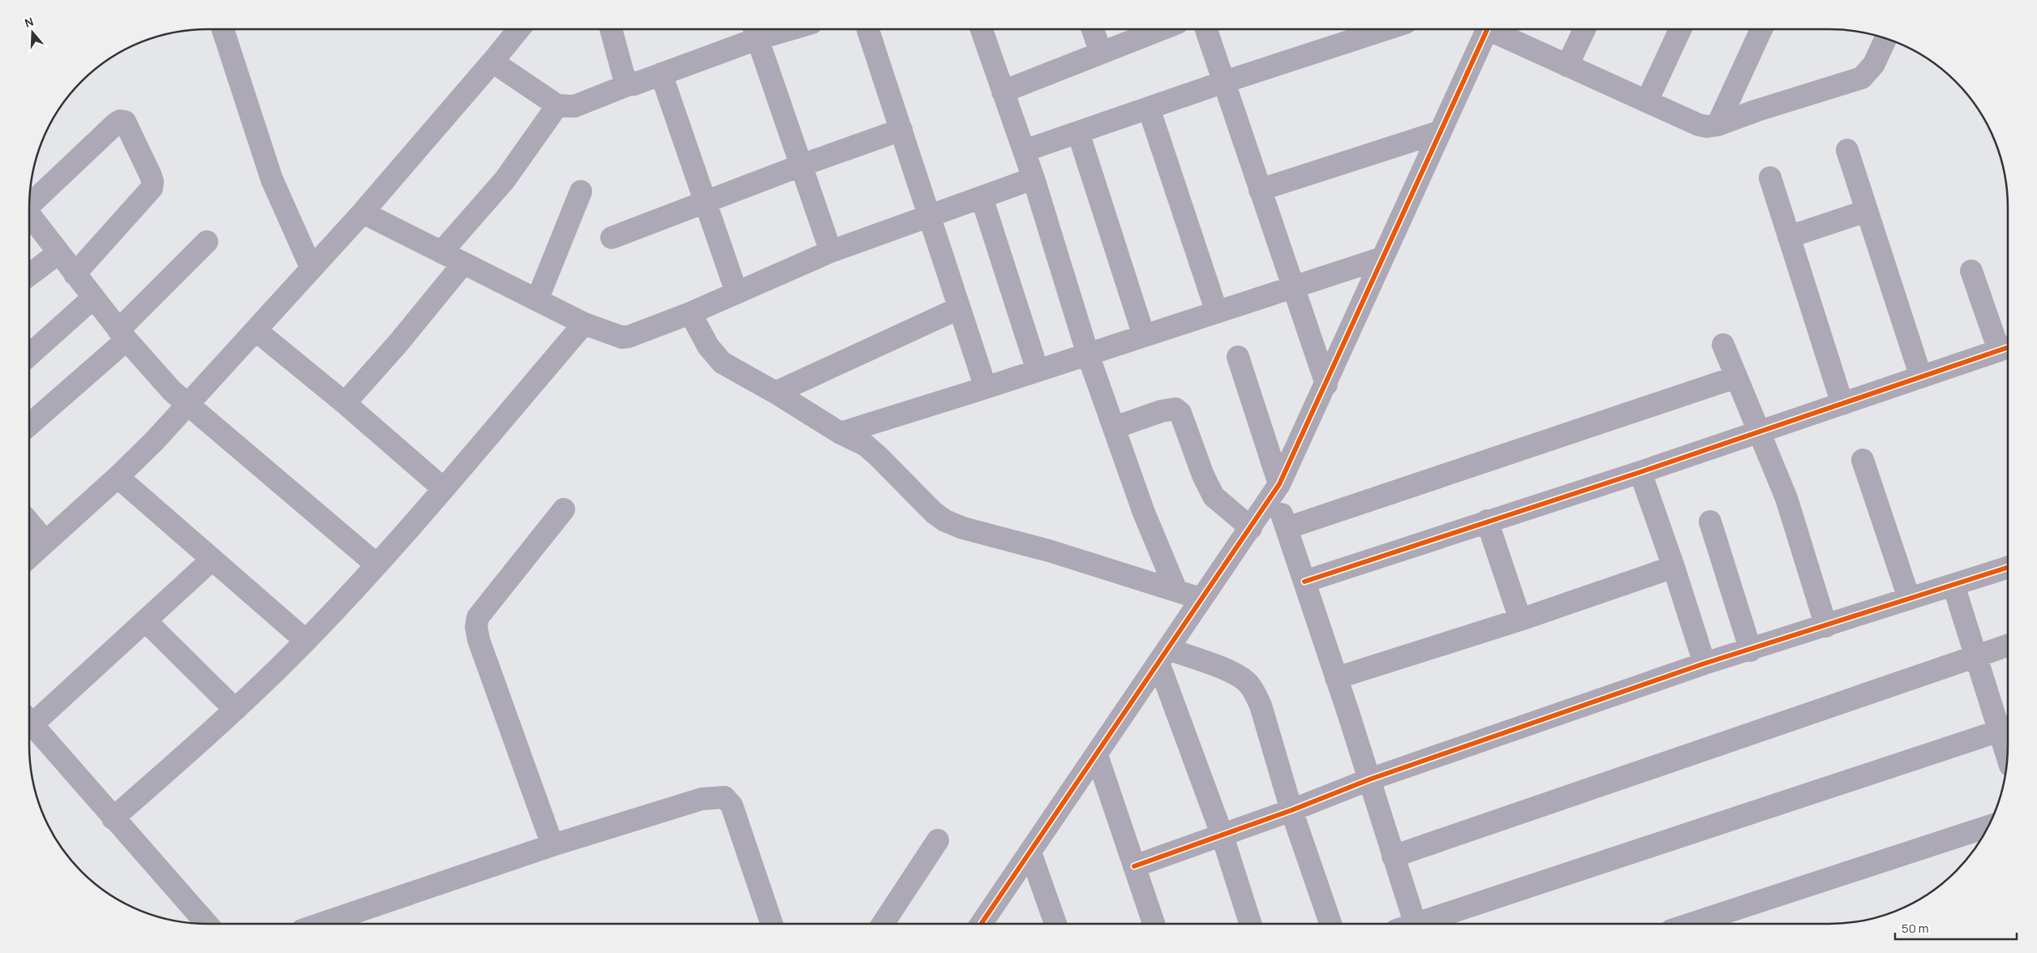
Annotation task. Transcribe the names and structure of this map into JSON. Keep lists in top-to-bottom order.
{
  "scale_bar": "50 m",
  "north": "top"
}
